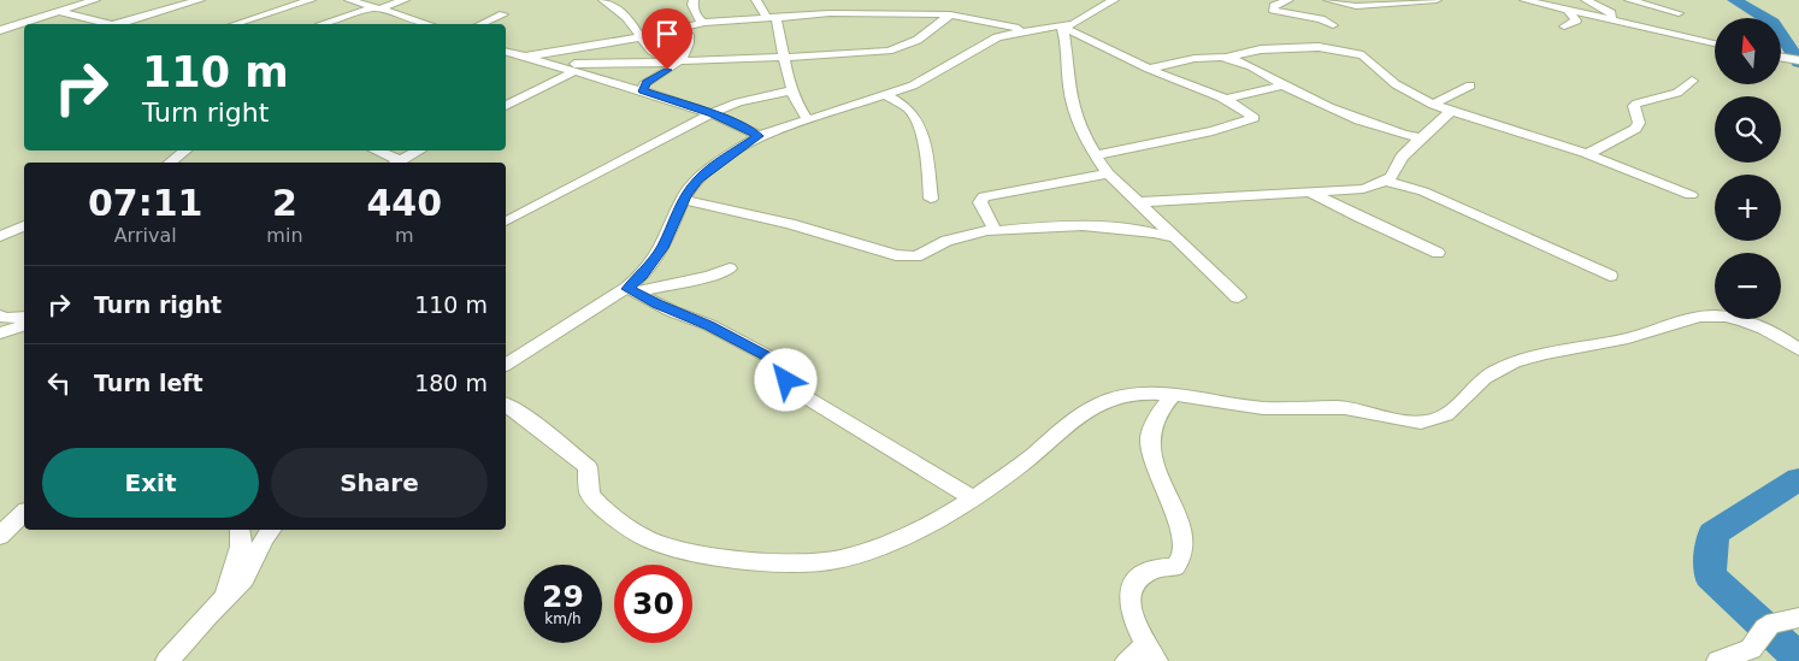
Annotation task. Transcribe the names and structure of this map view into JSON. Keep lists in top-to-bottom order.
{
  "north": "top",
  "page": {
    "map_buttons": ["+", "−"],
    "turn": ["110 m", "Turn right"],
    "eta": [
      "07:11",
      "Arrival",
      "2",
      "min",
      "440",
      "m"
    ],
    "list": [
      {
        "name": "Turn right",
        "value": "110 m"
      },
      {
        "name": "Turn left",
        "value": "180 m"
      }
    ],
    "buttons": ["Exit", "Share"],
    "speed": "29 km/h",
    "limit": "30"
  }
}
